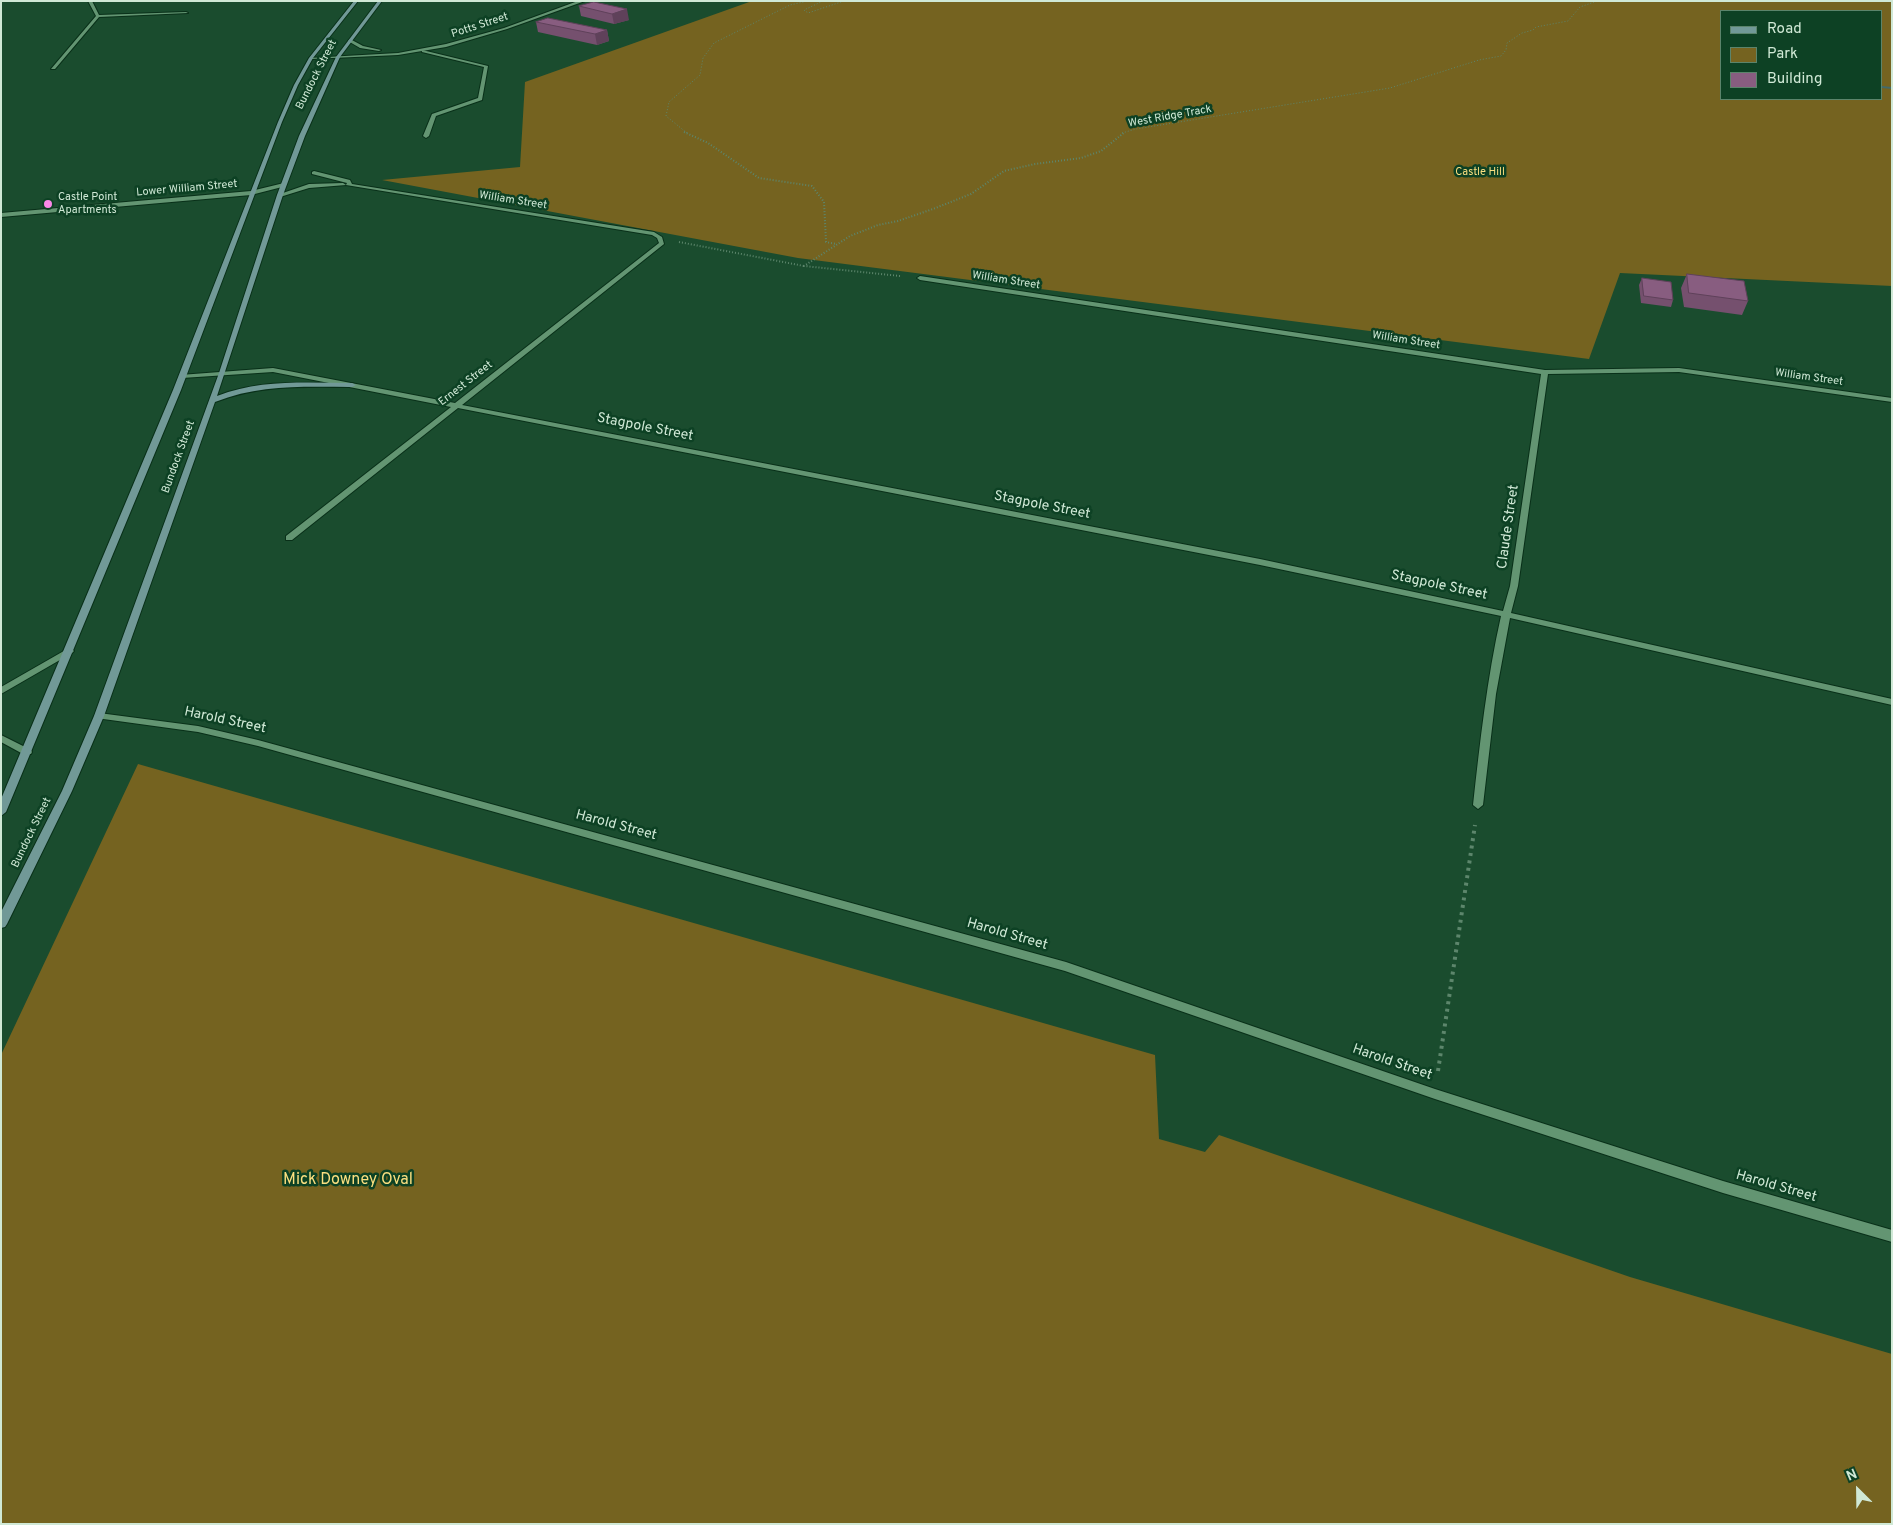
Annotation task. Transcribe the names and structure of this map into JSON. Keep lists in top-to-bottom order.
{
  "streets": {
    "main road": ["Bundock Street"],
    "street": [
      "Potts Street",
      "Lower William Street",
      "William Street",
      "Ernest Street",
      "Stagpole Street",
      "Claude Street",
      "Harold Street"
    ],
    "path": ["West Ridge Track"]
  },
  "crossings": [
    ["Potts Street", "Bundock Street"],
    ["Bundock Street", "Lower William Street"],
    ["Bundock Street", "William Street"],
    ["Bundock Street", "Stagpole Street"],
    ["Bundock Street", "Harold Street"],
    ["William Street", "Ernest Street"],
    ["William Street", "Claude Street"],
    ["Ernest Street", "Stagpole Street"],
    ["Stagpole Street", "Claude Street"]
  ],
  "parks": ["Castle Hill", "Mick Downey Oval"],
  "places": ["Castle Point Apartments"],
  "legend": ["Road", "Park", "Building"],
  "north": "top left"
}
